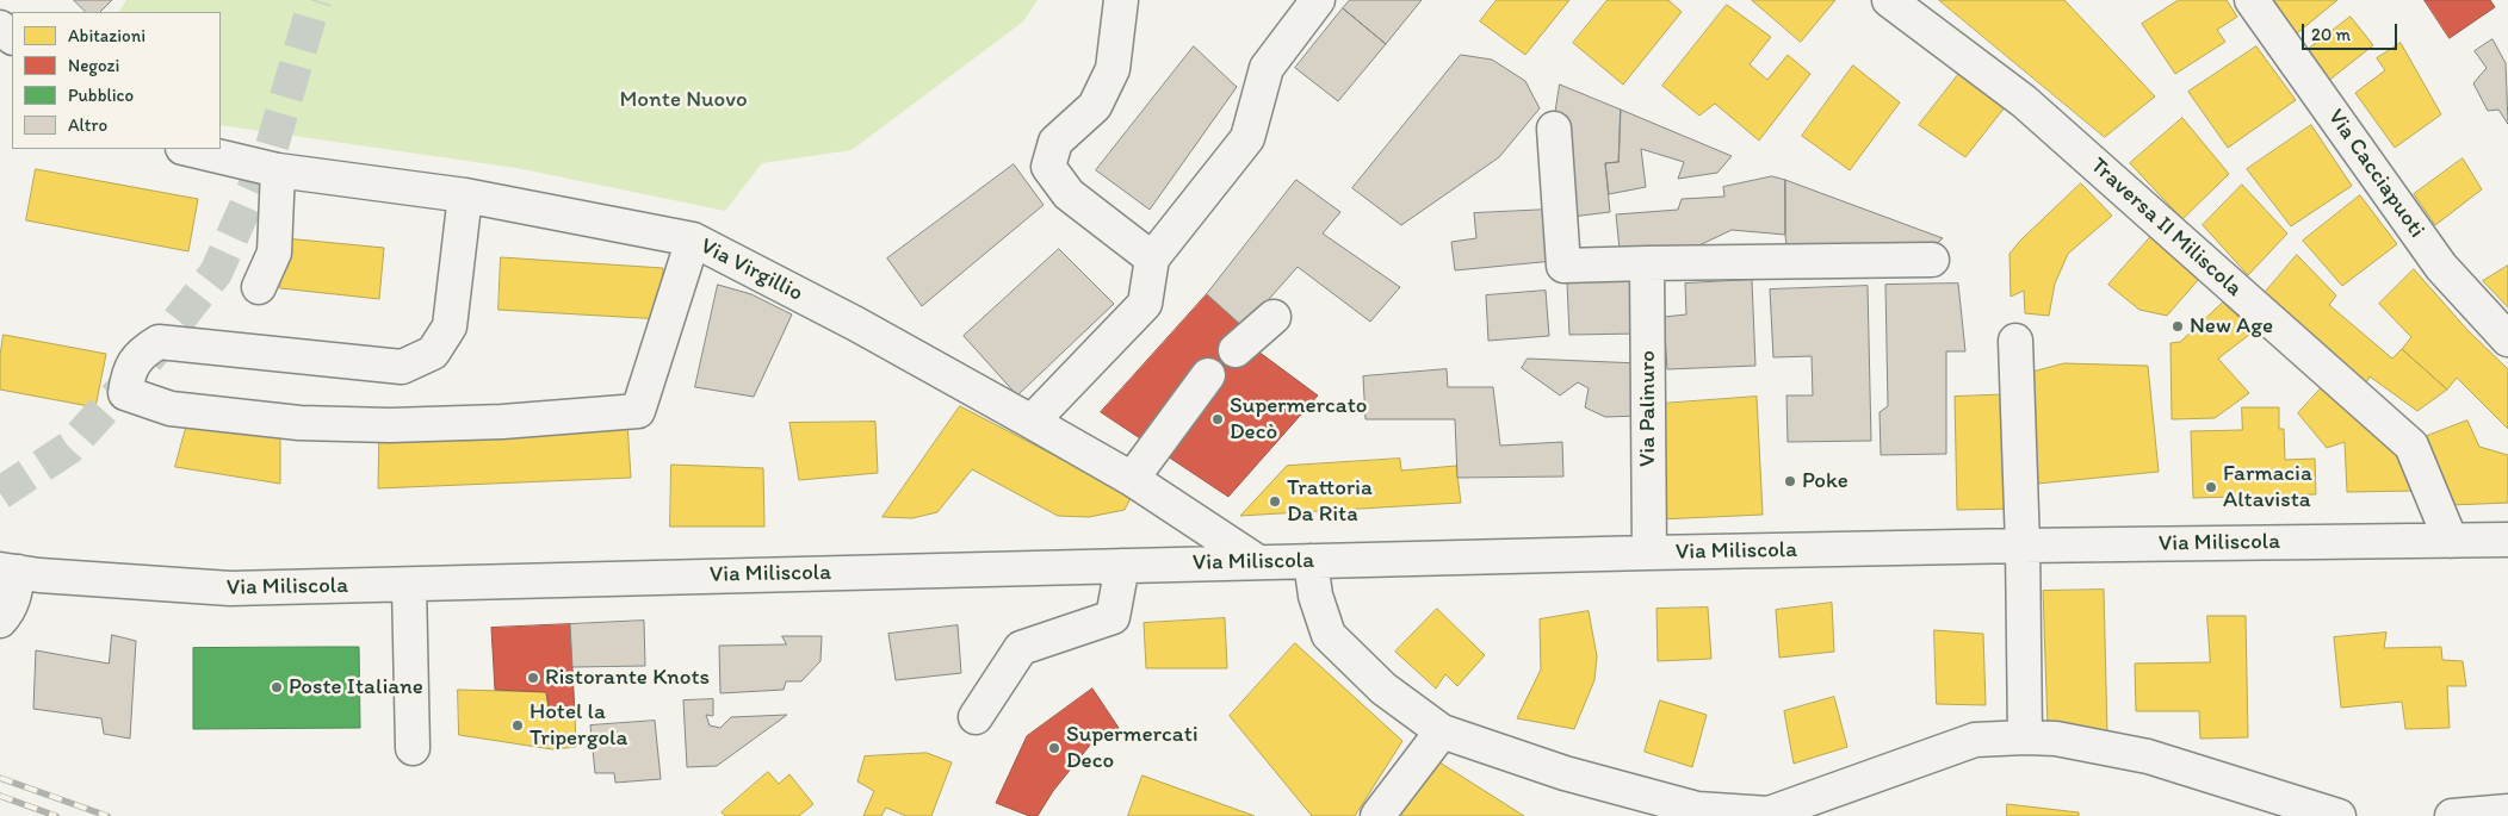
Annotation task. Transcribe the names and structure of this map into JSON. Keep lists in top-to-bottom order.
{
  "streets": {
    "street": [
      "Via Cacciapuoti",
      "Traversa II Miliscola",
      "Via Virgillio",
      "Via Palinuro",
      "Via Miliscola"
    ]
  },
  "crossings": [
    ["Traversa II Miliscola", "Via Miliscola"],
    ["Via Virgillio", "Via Miliscola"],
    ["Via Palinuro", "Via Miliscola"]
  ],
  "parks": ["Monte Nuovo"],
  "places": [
    "New Age",
    "Supermercato Decò",
    "Poke",
    "Farmacia Altavista",
    "Trattoria Da Rita",
    "Ristorante Knots",
    "Poste Italiane",
    "Hotel la Tripergola",
    "Supermercati Deco"
  ],
  "legend": [
    "Abitazioni",
    "Negozi",
    "Pubblico",
    "Altro"
  ],
  "scale_bar": "20 m"
}
